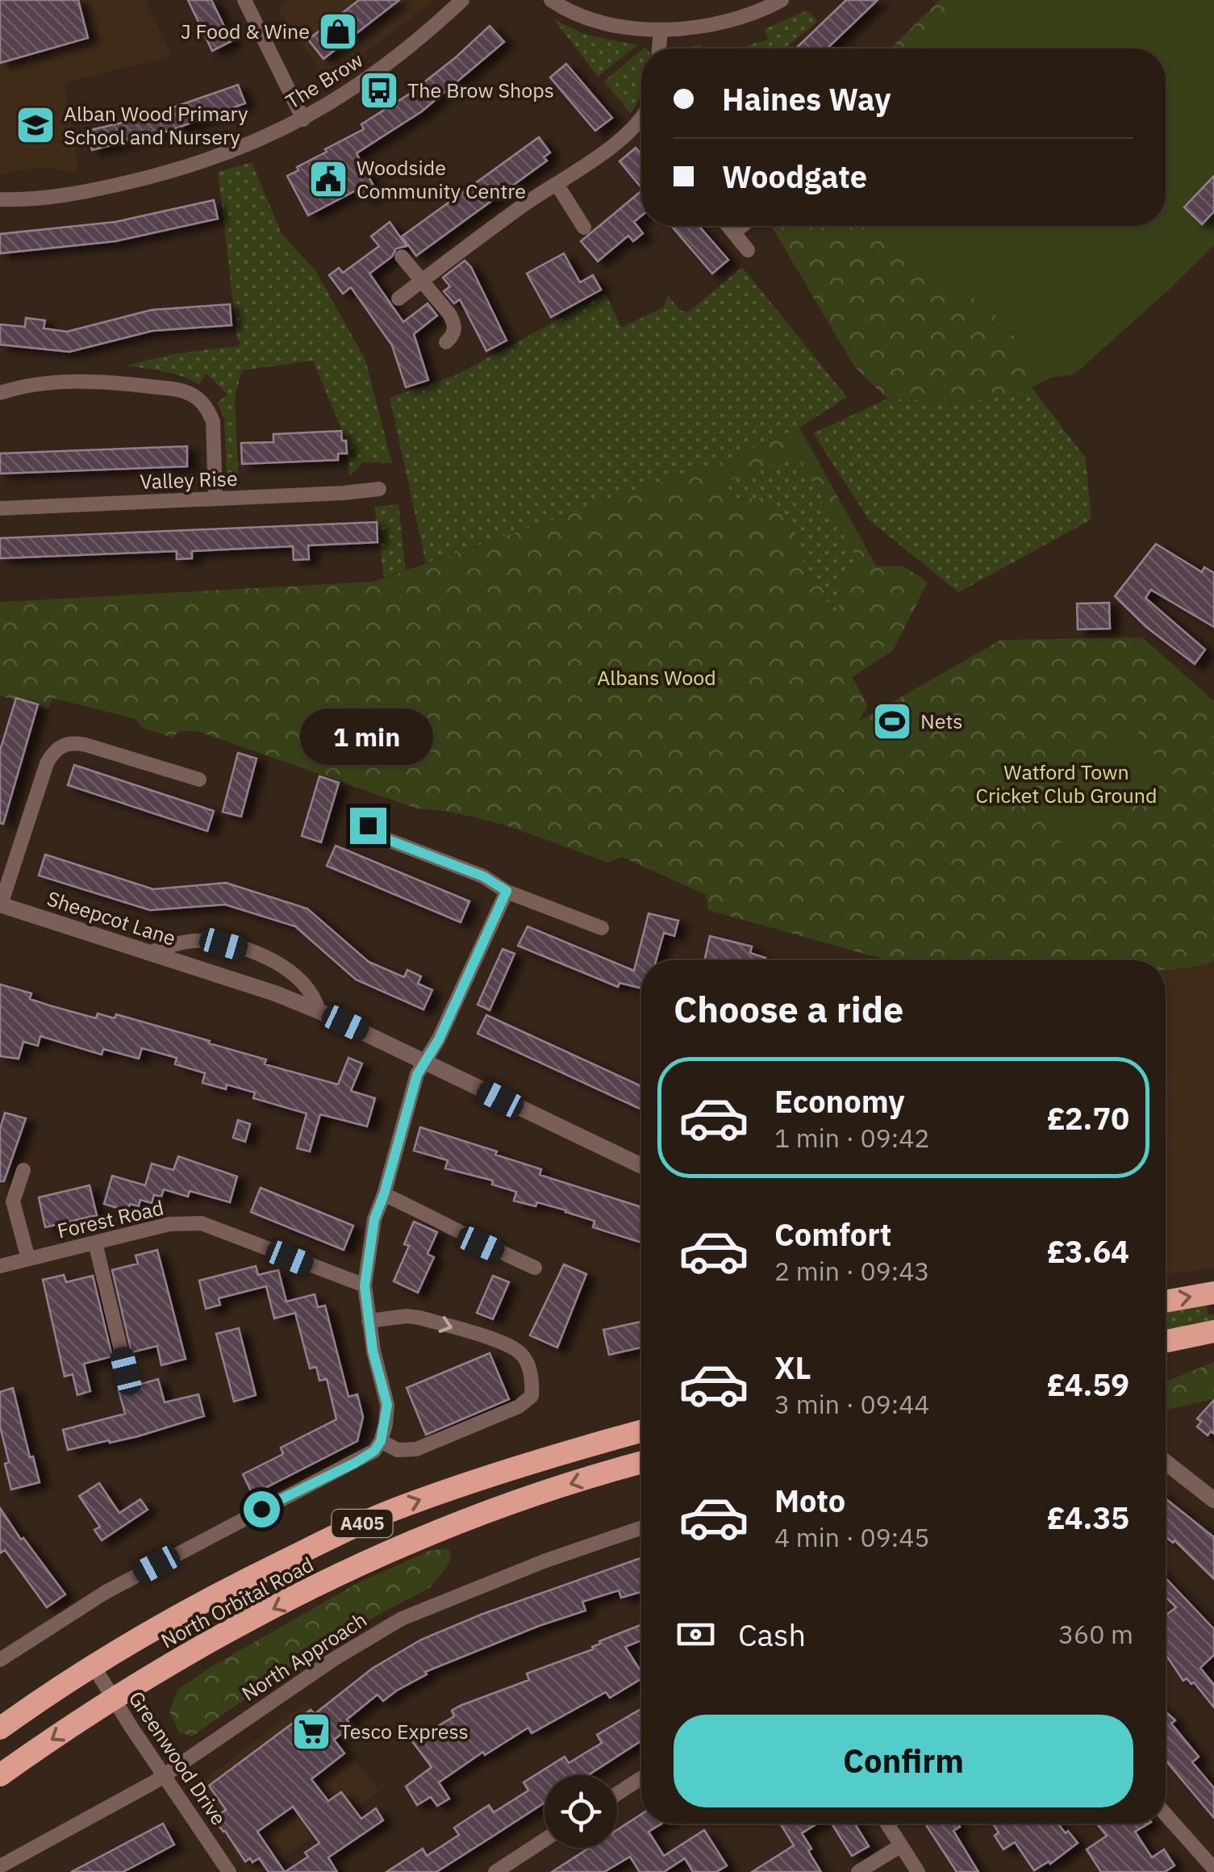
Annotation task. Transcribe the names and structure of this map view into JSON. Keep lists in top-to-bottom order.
{
  "streets": {
    "highway": ["A405", "North Orbital Road"],
    "street": [
      "The Brow",
      "Valley Rise",
      "Sheepcot Lane",
      "Forest Road",
      "North Approach",
      "Greenwood Drive"
    ]
  },
  "crossings": [
    ["North Orbital Road", "Greenwood Drive"],
    ["North Approach", "Greenwood Drive"]
  ],
  "parks": ["Albans Wood", "Watford Town Cricket Club Ground"],
  "places": {
    "shop": ["J Food & Wine"],
    "bus stop": ["The Brow Shops"],
    "school or university": ["Alban Wood Primary School and Nursery"],
    "public building": ["Woodside Community Centre"],
    "sports": ["Nets"],
    "supermarket": ["Tesco Express"]
  },
  "page": {
    "banner": ["Haines Way", "Woodgate"],
    "bubble": "1 min",
    "heading": "Choose a ride",
    "list": [
      {
        "name": "Economy",
        "note": "1 min · 09:42",
        "value": "£2.70"
      },
      {
        "name": "Comfort",
        "note": "2 min · 09:43",
        "value": "£3.64"
      },
      {
        "name": "XL",
        "note": "3 min · 09:44",
        "value": "£4.59"
      },
      {
        "name": "Moto",
        "note": "4 min · 09:45",
        "value": "£4.35"
      }
    ],
    "pay": ["Cash", "360 m"],
    "buttons": "Confirm"
  }
}
